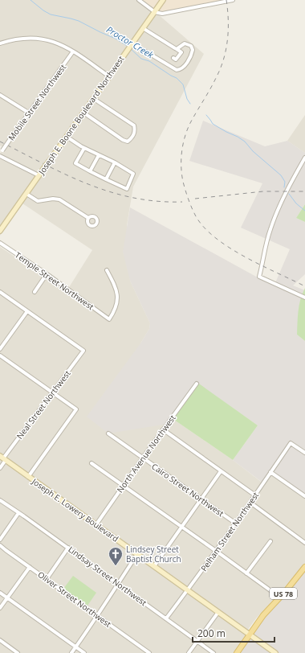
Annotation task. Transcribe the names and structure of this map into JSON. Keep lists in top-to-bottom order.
{
  "streets": {
    "main road": ["Joseph E. Boone Boulevard Northwest", "Joseph E. Lowery Boulevard", "US 78"],
    "street": [
      "Mobile Street Northwest",
      "Temple Street Northwest",
      "Neal Street Northwest",
      "North Avenue Northwest",
      "Cairo Street Northwest",
      "Pelham Street Northwest",
      "Lindsay Street Northwest",
      "Oliver Street Northwest"
    ]
  },
  "crossings": [
    ["Neal Street Northwest", "Joseph E. Lowery Boulevard"],
    ["North Avenue Northwest", "Cairo Street Northwest"],
    ["North Avenue Northwest", "Joseph E. Lowery Boulevard"],
    ["Cairo Street Northwest", "Pelham Street Northwest"],
    ["Joseph E. Lowery Boulevard", "Pelham Street Northwest"],
    ["Joseph E. Lowery Boulevard", "US 78"],
    ["Pelham Street Northwest", "Lindsay Street Northwest"]
  ],
  "water": ["Proctor Creek"],
  "places": {
    "church": ["Lindsey Street Baptist Church"]
  },
  "scale_bar": "200 m"
}
